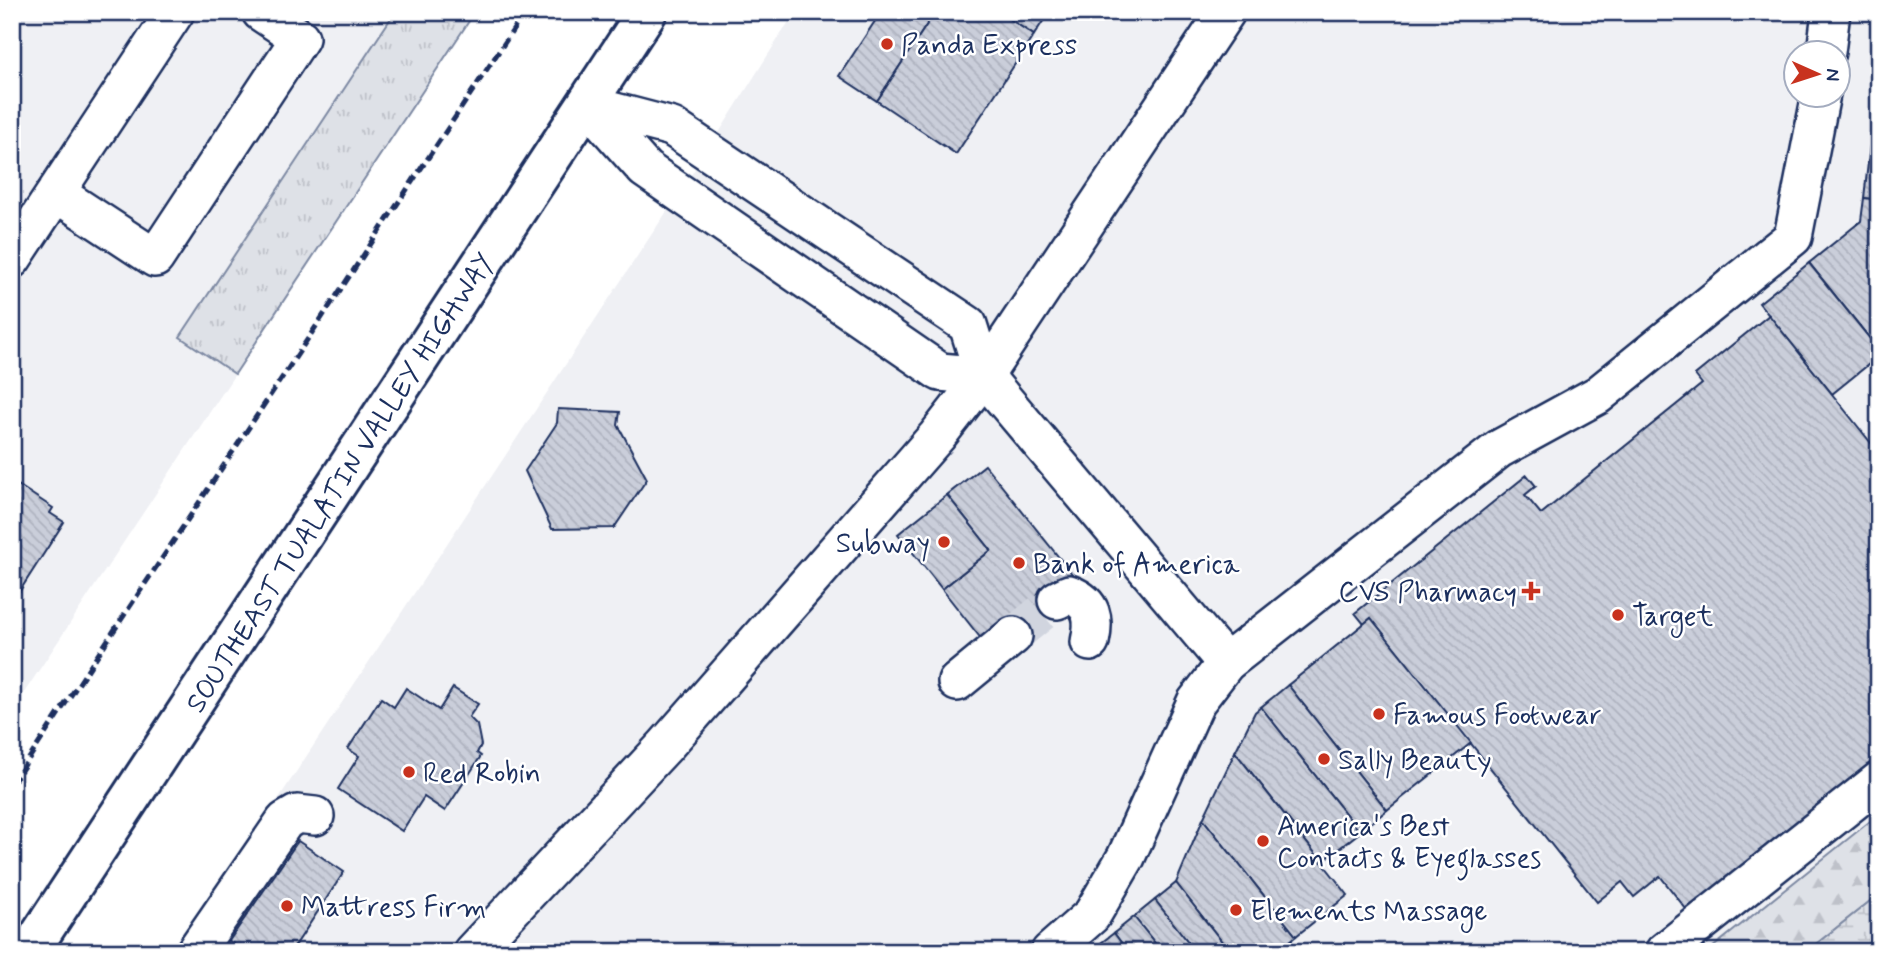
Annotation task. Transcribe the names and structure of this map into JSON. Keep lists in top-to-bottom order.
{
  "streets": {
    "main road": ["SOUTHEAST TUALATIN VALLEY HIGHWAY"]
  },
  "places": {
    "other": [
      "Panda Express",
      "Subway",
      "Bank of America",
      "Target",
      "Famous Footwear",
      "Sally Beauty",
      "Red Robin",
      "America's Best Contacts & Eyeglasses",
      "Mattress Firm",
      "Elements Massage"
    ],
    "health": ["CVS Pharmacy"]
  },
  "north": "right"
}
